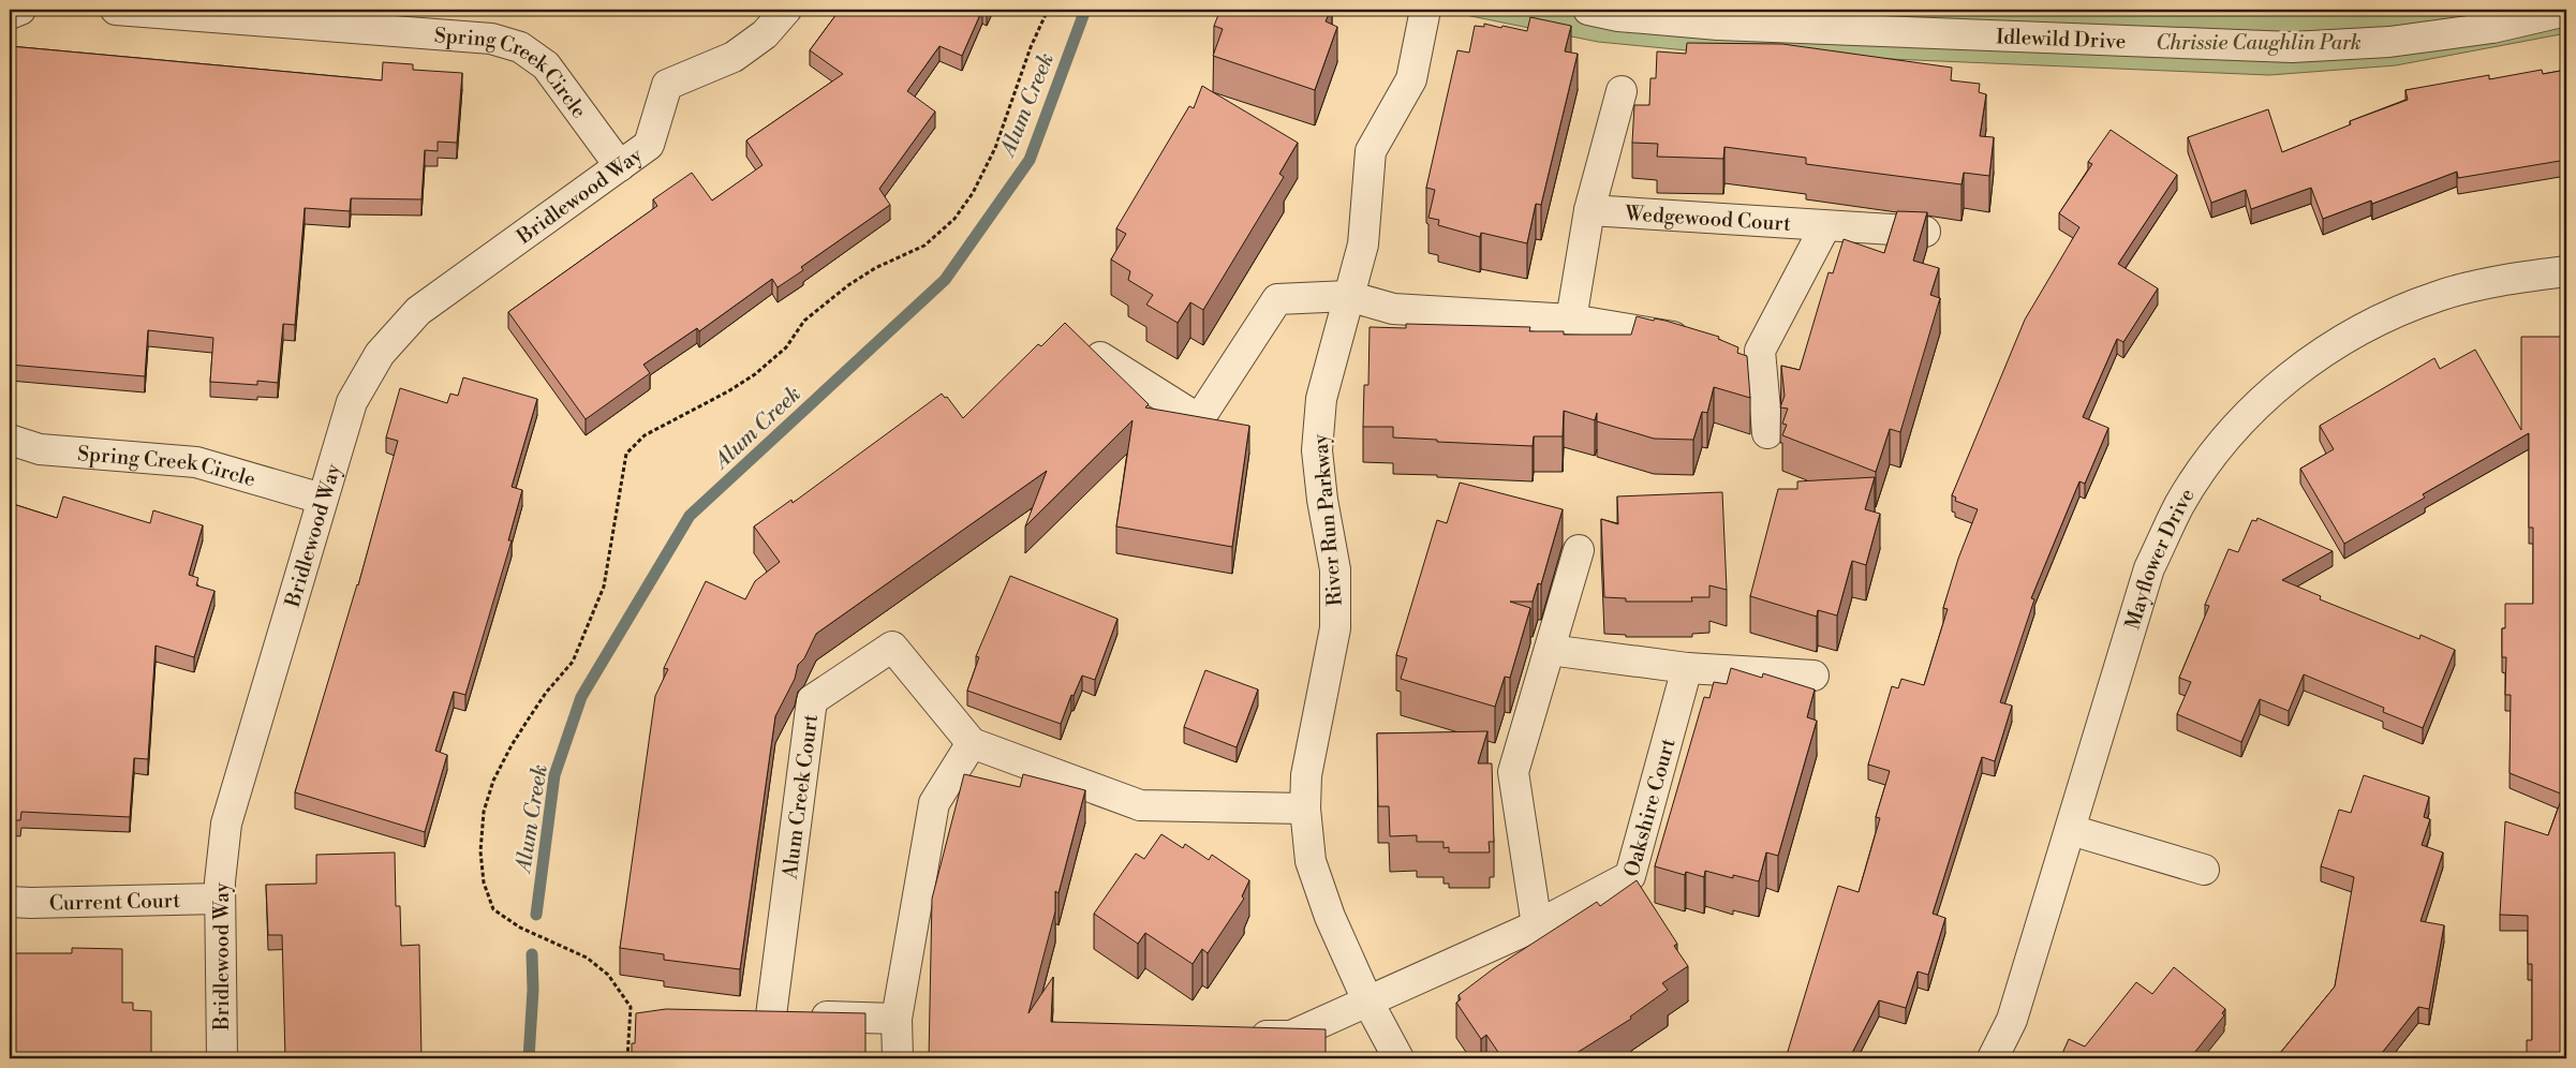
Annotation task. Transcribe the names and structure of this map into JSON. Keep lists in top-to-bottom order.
{
  "streets": {
    "street": [
      "Idlewild Drive",
      "Spring Creek Circle",
      "Bridlewood Way",
      "Wedgewood Court",
      "River Run Parkway",
      "Mayflower Drive",
      "Alum Creek Court",
      "Oakshire Court",
      "Current Court"
    ]
  },
  "crossings": [
    ["Spring Creek Circle", "Bridlewood Way"],
    ["Bridlewood Way", "Current Court"],
    ["River Run Parkway", "Oakshire Court"]
  ],
  "water": ["Alum Creek"],
  "parks": ["Chrissie Caughlin Park"]
}
